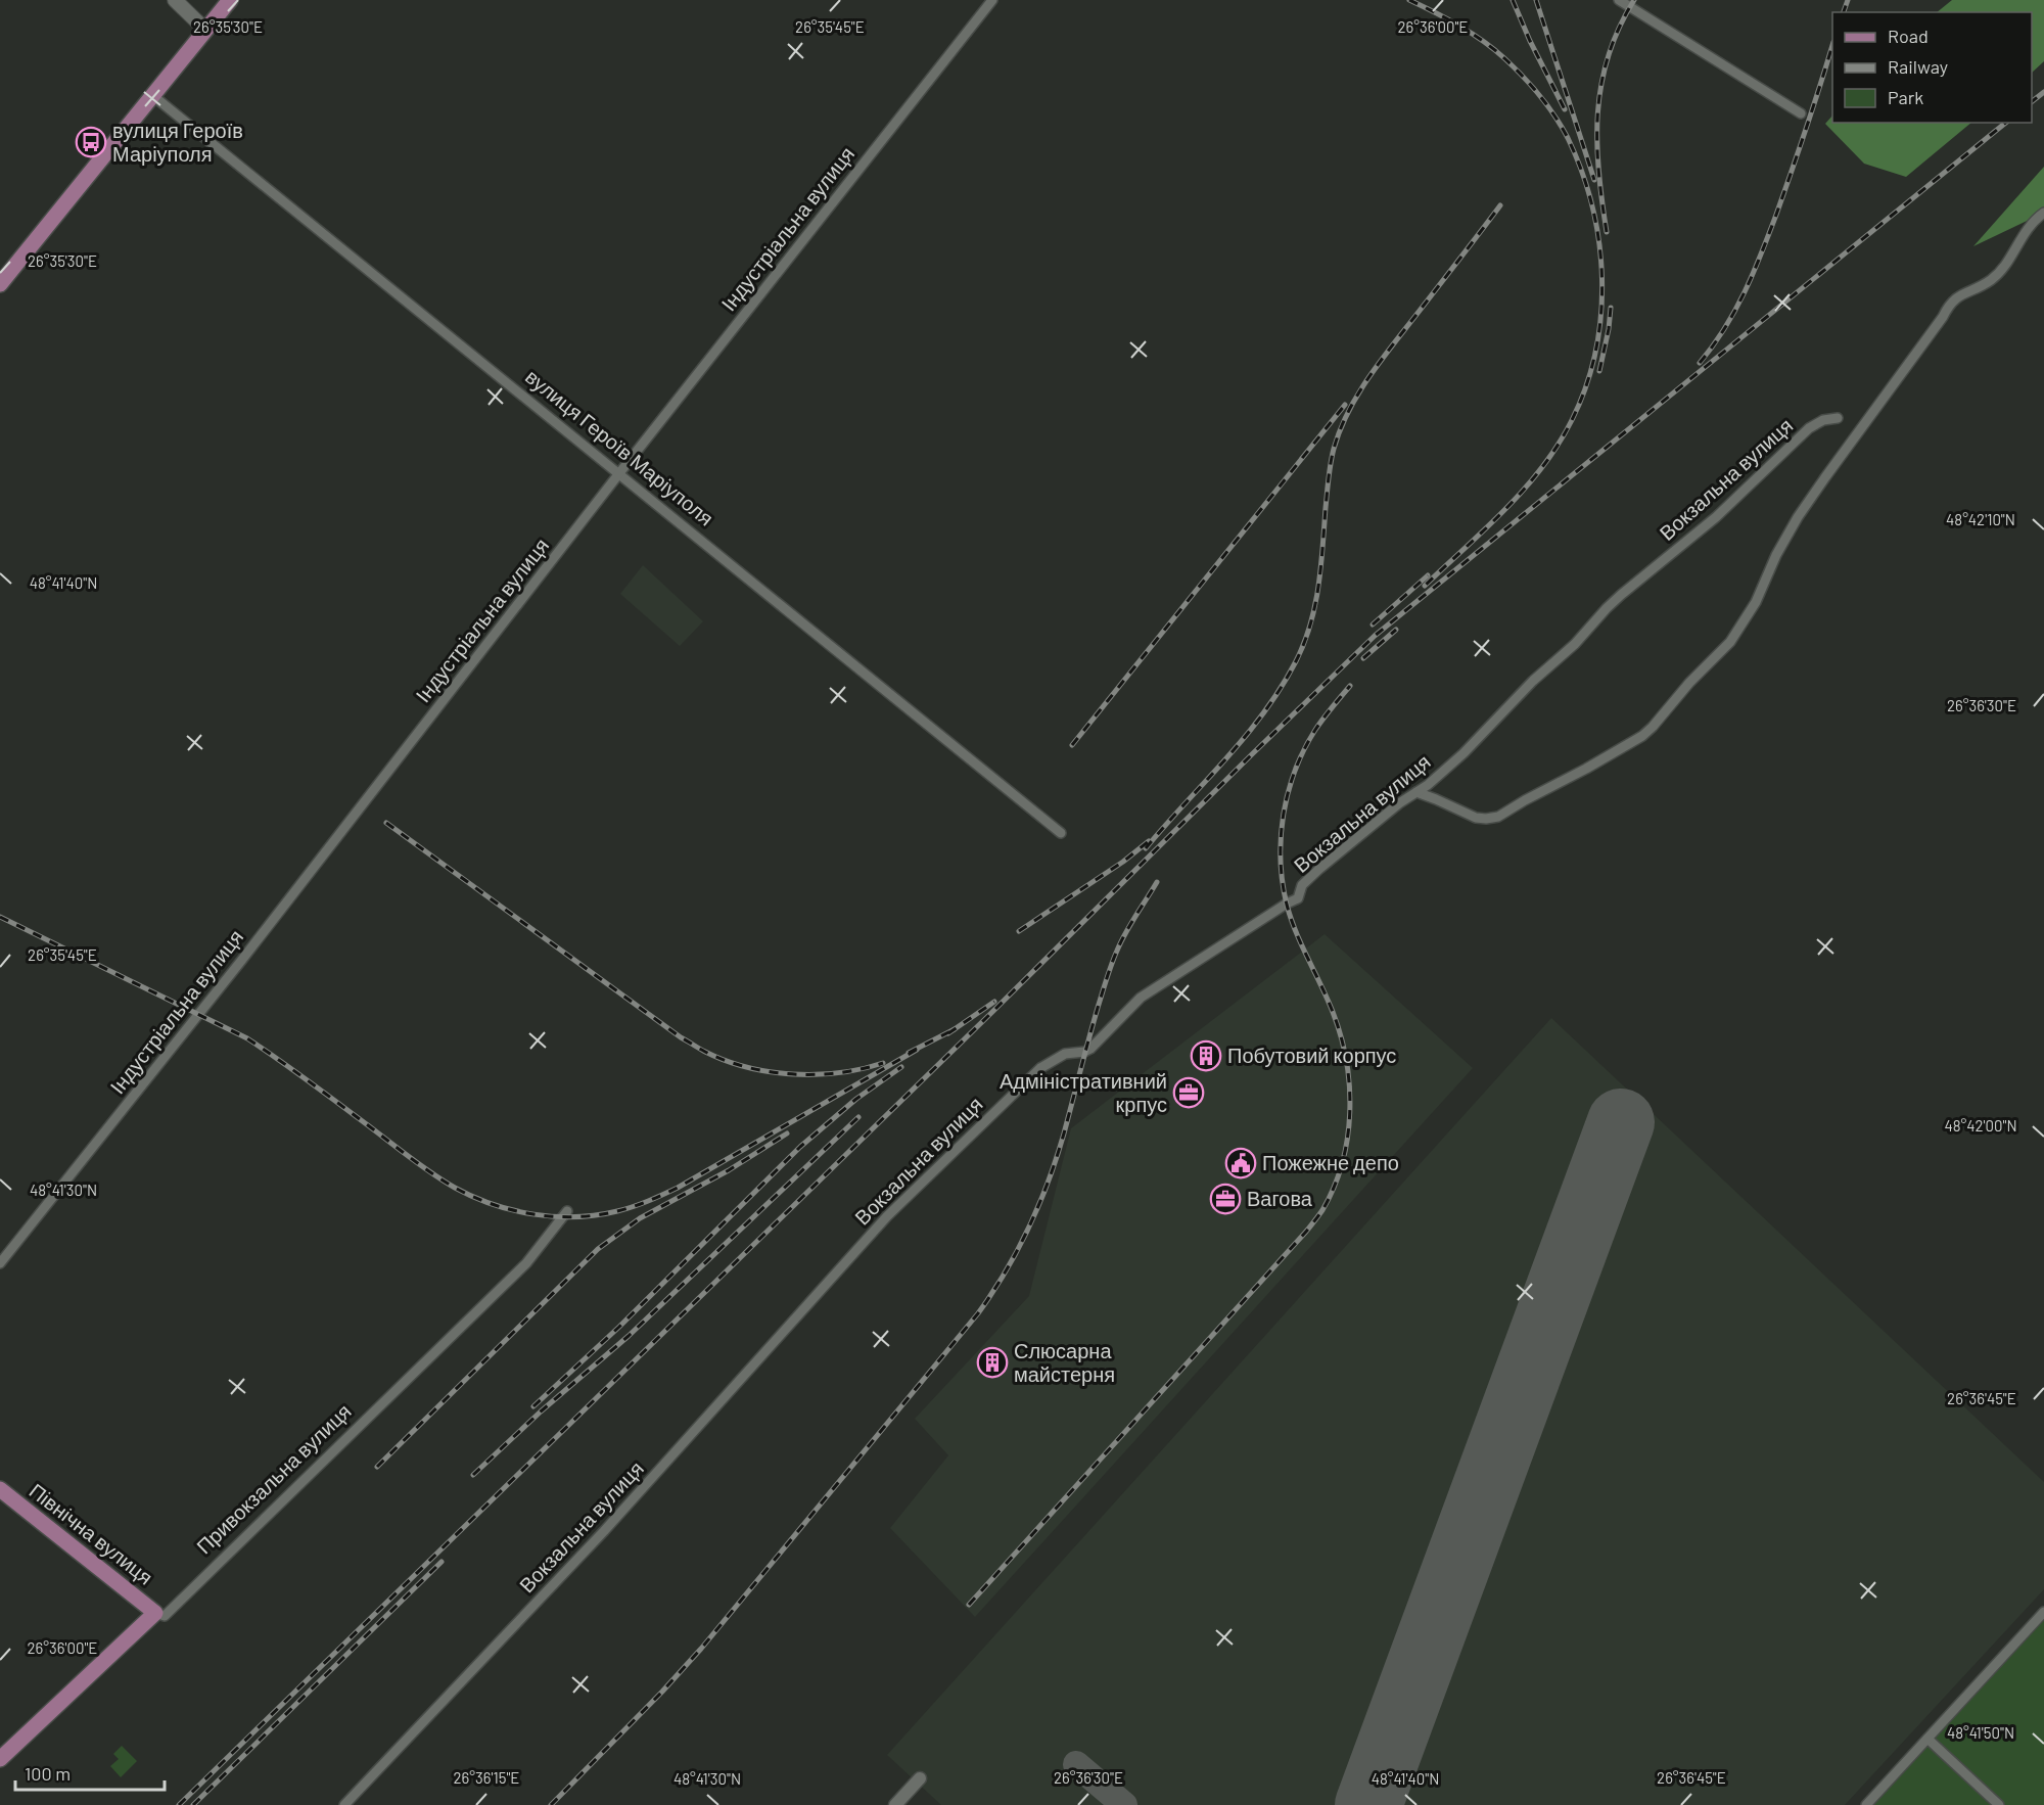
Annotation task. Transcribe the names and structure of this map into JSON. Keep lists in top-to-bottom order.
{
  "streets": {
    "main road": ["Привокзальна вулиця", "Північна вулиця"],
    "street": ["Індустріальна вулиця", "вулиця Героїв Маріуполя", "Вокзальна вулиця"]
  },
  "crossings": [
    ["Індустріальна вулиця", "вулиця Героїв Маріуполя"],
    ["Привокзальна вулиця", "Північна вулиця"]
  ],
  "places": {
    "bus stop": ["вулиця Героїв Маріуполя"],
    "building": ["Побутовий корпус", "Слюсарна майстерня"],
    "office": ["Адміністративний крпус", "Вагова"],
    "public building": ["Пожежне депо"]
  },
  "legend": ["Road", "Railway", "Park"],
  "scale_bar": "100 m",
  "coordinates": [
    "26°35'30\"E",
    "26°35'45\"E",
    "26°36'00\"E",
    "48°42'10\"N",
    "48°41'40\"N",
    "26°36'30\"E",
    "48°42'00\"N",
    "48°41'30\"N",
    "26°36'45\"E",
    "48°41'50\"N",
    "26°36'15\"E"
  ]
}
